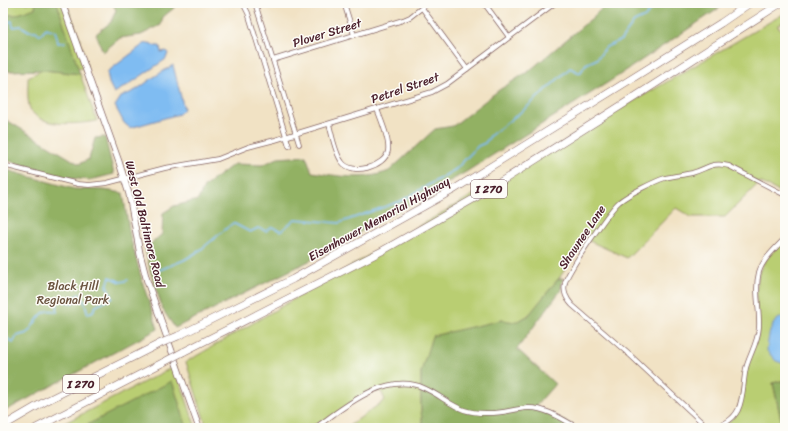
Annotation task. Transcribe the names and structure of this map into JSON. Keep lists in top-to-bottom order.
{
  "streets": {
    "highway": ["I 270", "Eisenhower Memorial Highway"],
    "street": [
      "Plover Street",
      "Petrel Street",
      "West Old Baltimore Road",
      "Shawnee Lane"
    ]
  },
  "crossings": [
    ["Petrel Street", "West Old Baltimore Road"]
  ],
  "parks": ["Black Hill Regional Park"]
}
